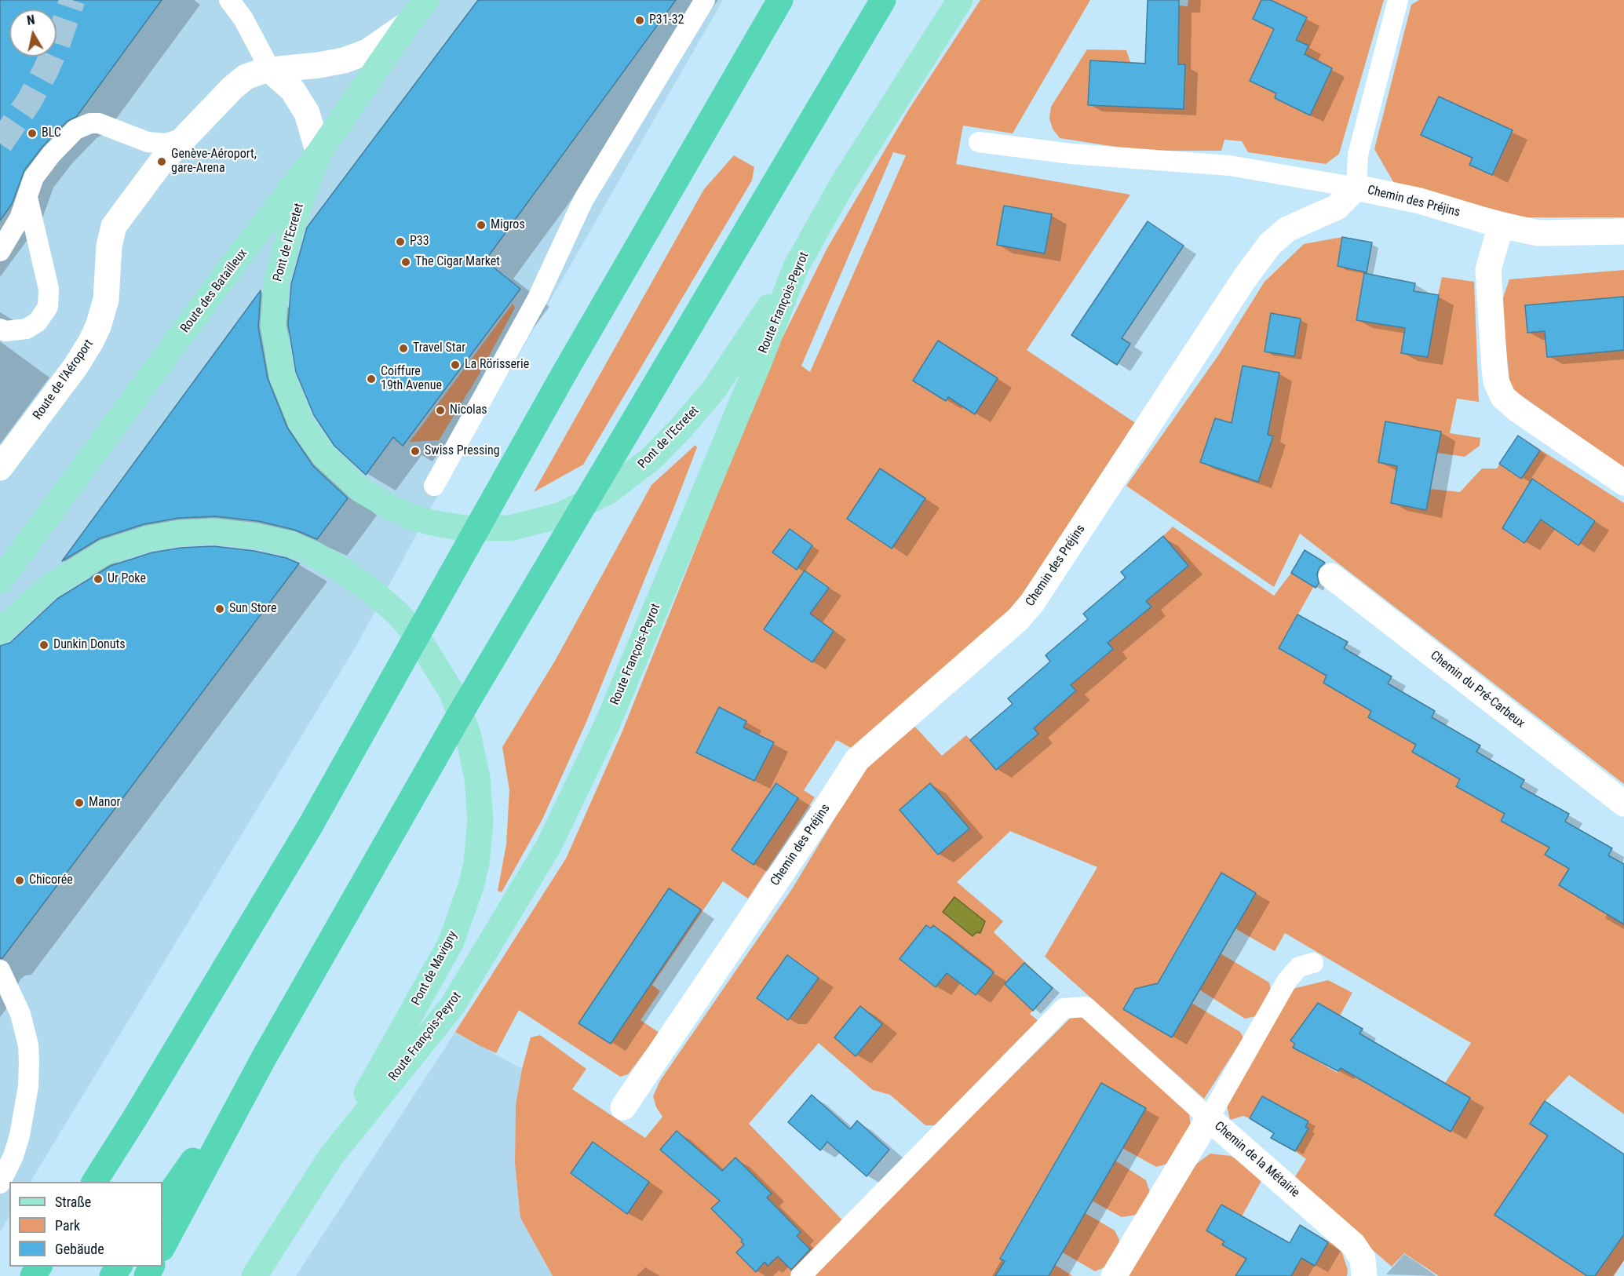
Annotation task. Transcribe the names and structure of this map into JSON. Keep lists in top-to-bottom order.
{
  "streets": {
    "main road": [
      "Pont de l'Ecretet",
      "Route des Batailleux",
      "Route François-Peyrot",
      "Pont de Mavigny"
    ],
    "street": [
      "Chemin des Préjins",
      "Route de l'Aéroport",
      "Chemin du Pré-Carbeux",
      "Chemin de la Métairie"
    ]
  },
  "crossings": [
    ["Pont de l'Ecretet", "Route des Batailleux"],
    ["Pont de l'Ecretet", "Route François-Peyrot"],
    ["Route des Batailleux", "Route de l'Aéroport"],
    ["Route François-Peyrot", "Pont de Mavigny"]
  ],
  "places": [
    "P31-32",
    "BLC",
    "Genève-Aéroport, gare-Arena",
    "Migros",
    "P33",
    "The Cigar Market",
    "Travel Star",
    "La Rörisserie",
    "Coiffure 19th Avenue",
    "Nicolas",
    "Swiss Pressing",
    "Ur Poke",
    "Sun Store",
    "Dunkin Donuts",
    "Manor",
    "Chîcorée"
  ],
  "legend": ["Straße", "Park", "Gebäude"],
  "north": "top"
}
